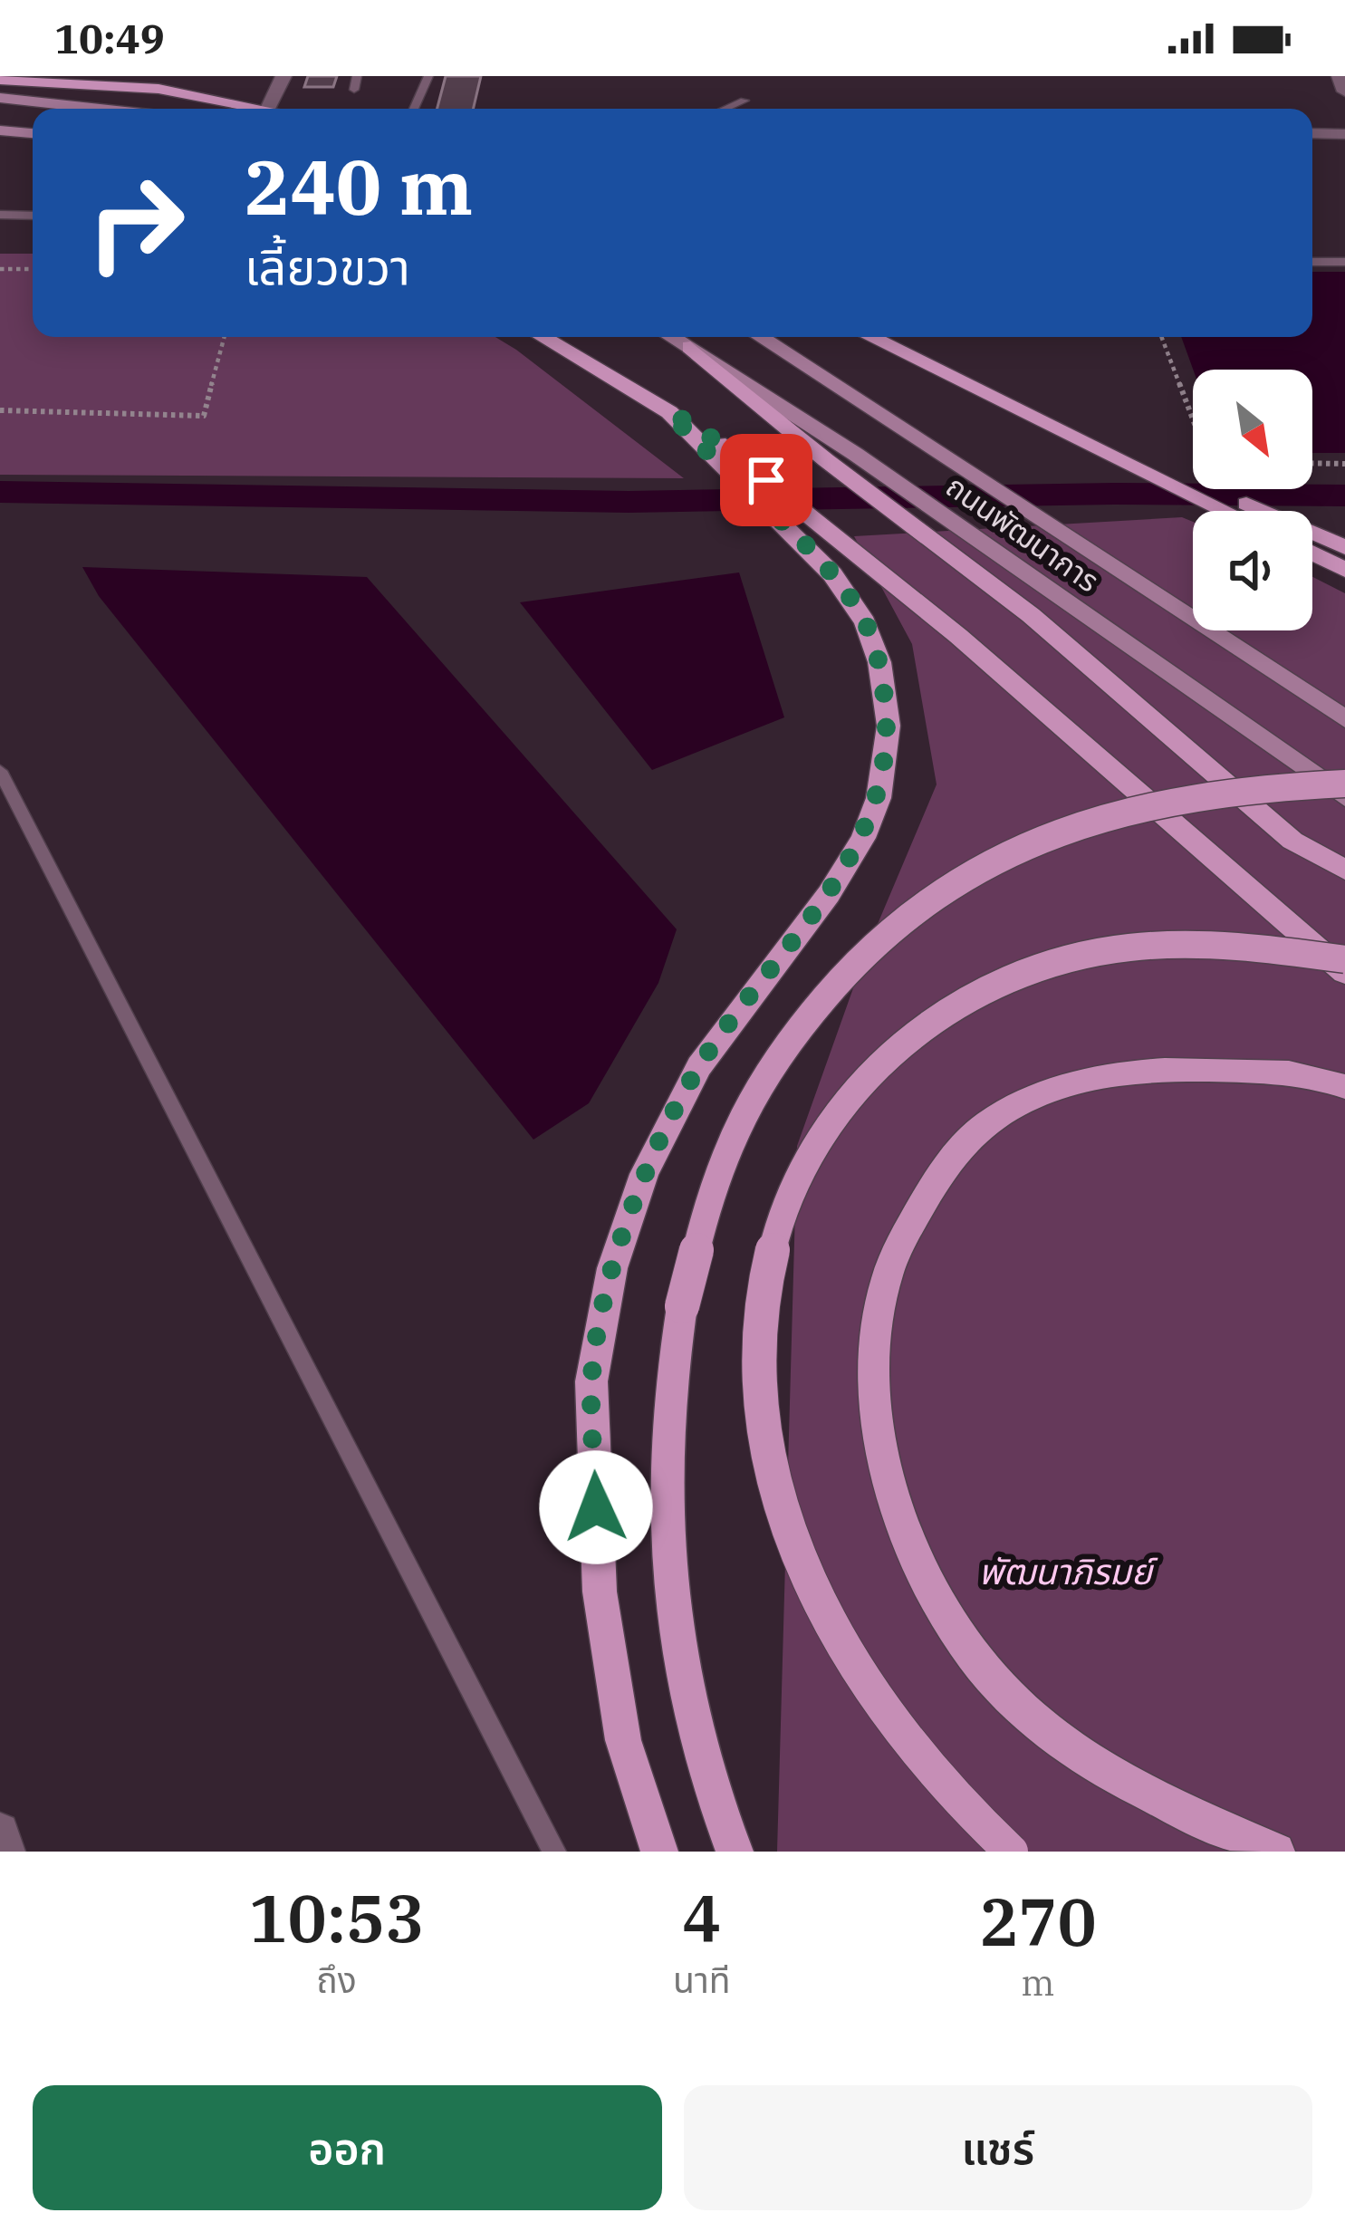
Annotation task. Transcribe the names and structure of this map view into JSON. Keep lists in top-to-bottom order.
{
  "streets": {
    "main road": ["ถนนพัฒนาการ"]
  },
  "parks": ["พัฒนาภิรมย์"],
  "north": "bottom right",
  "page": {
    "status": "10:49",
    "turn": ["240 m", "เลี้ยวขวา"],
    "eta": [
      "10:53",
      "ถึง",
      "4",
      "นาที",
      "270",
      "m"
    ],
    "buttons": ["ออก", "แชร์"]
  }
}
